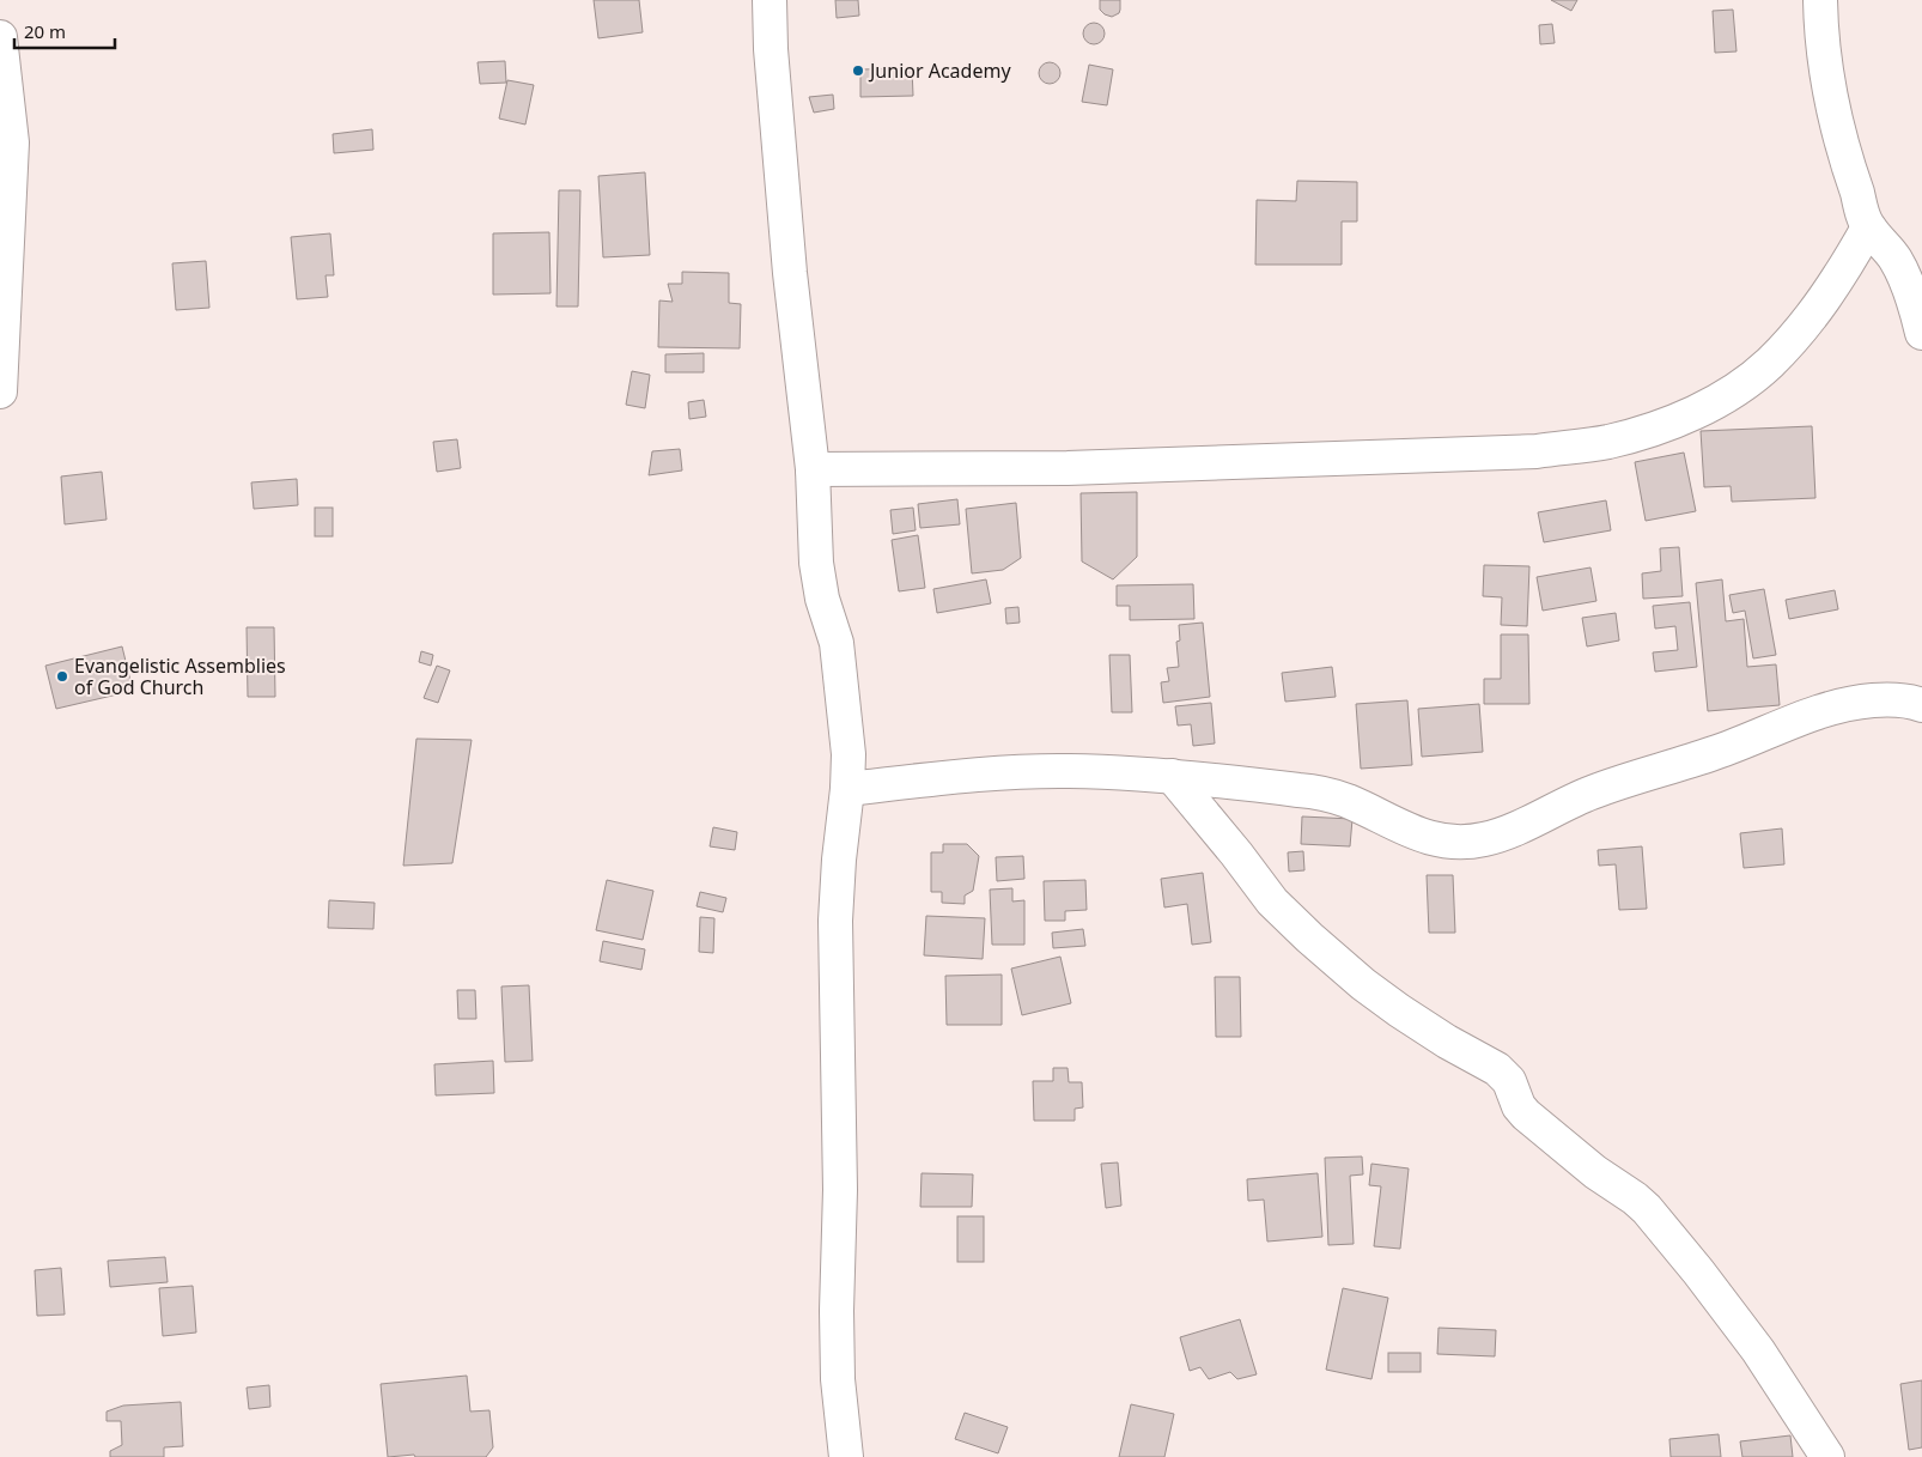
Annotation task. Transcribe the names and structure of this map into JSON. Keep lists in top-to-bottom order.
{
  "places": ["Junior Academy", "Evangelistic Assemblies of God Church"],
  "scale_bar": "20 m"
}
